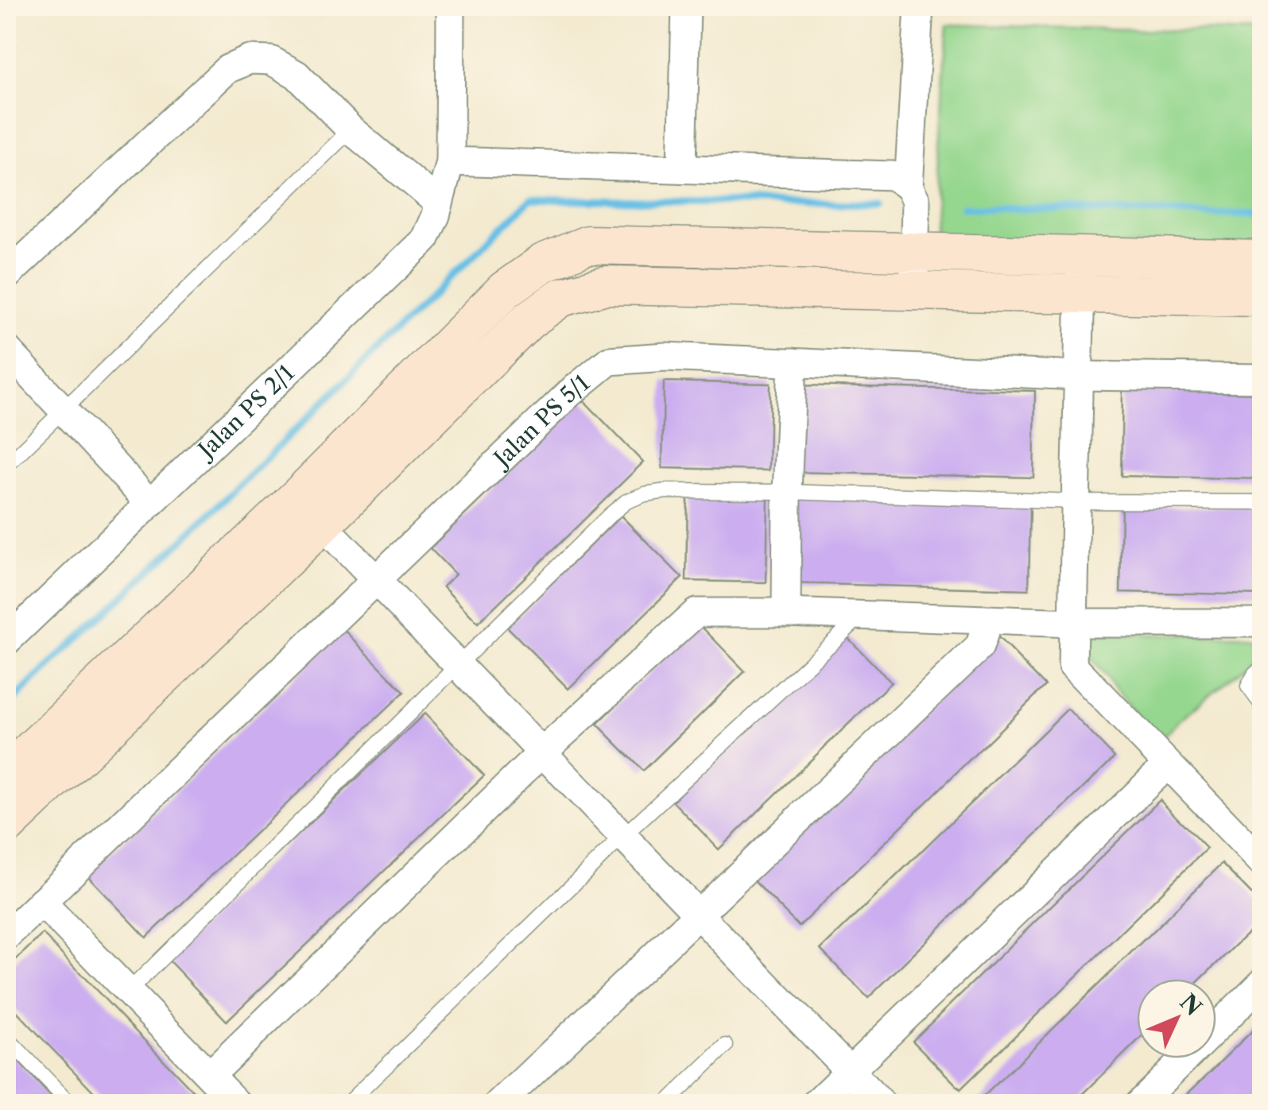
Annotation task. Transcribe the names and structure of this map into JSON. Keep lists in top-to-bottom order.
{
  "streets": {
    "street": ["Jalan PS 2/1", "Jalan PS 5/1"]
  },
  "north": "top right"
}
